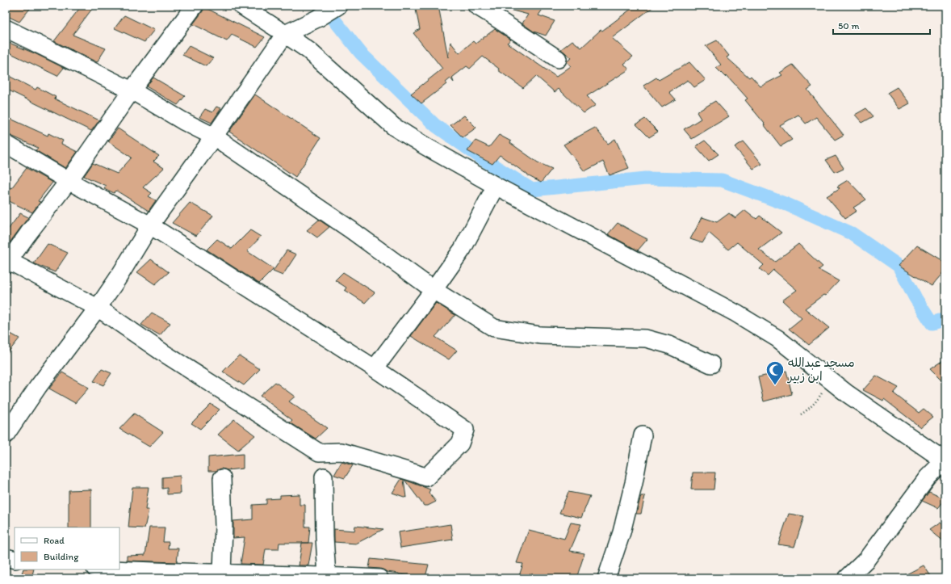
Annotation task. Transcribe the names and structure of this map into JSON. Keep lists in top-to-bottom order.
{
  "places": {
    "mosque": ["مسجد عبدالله ابن زبیر"]
  },
  "legend": ["Road", "Building"],
  "scale_bar": "50 m"
}
